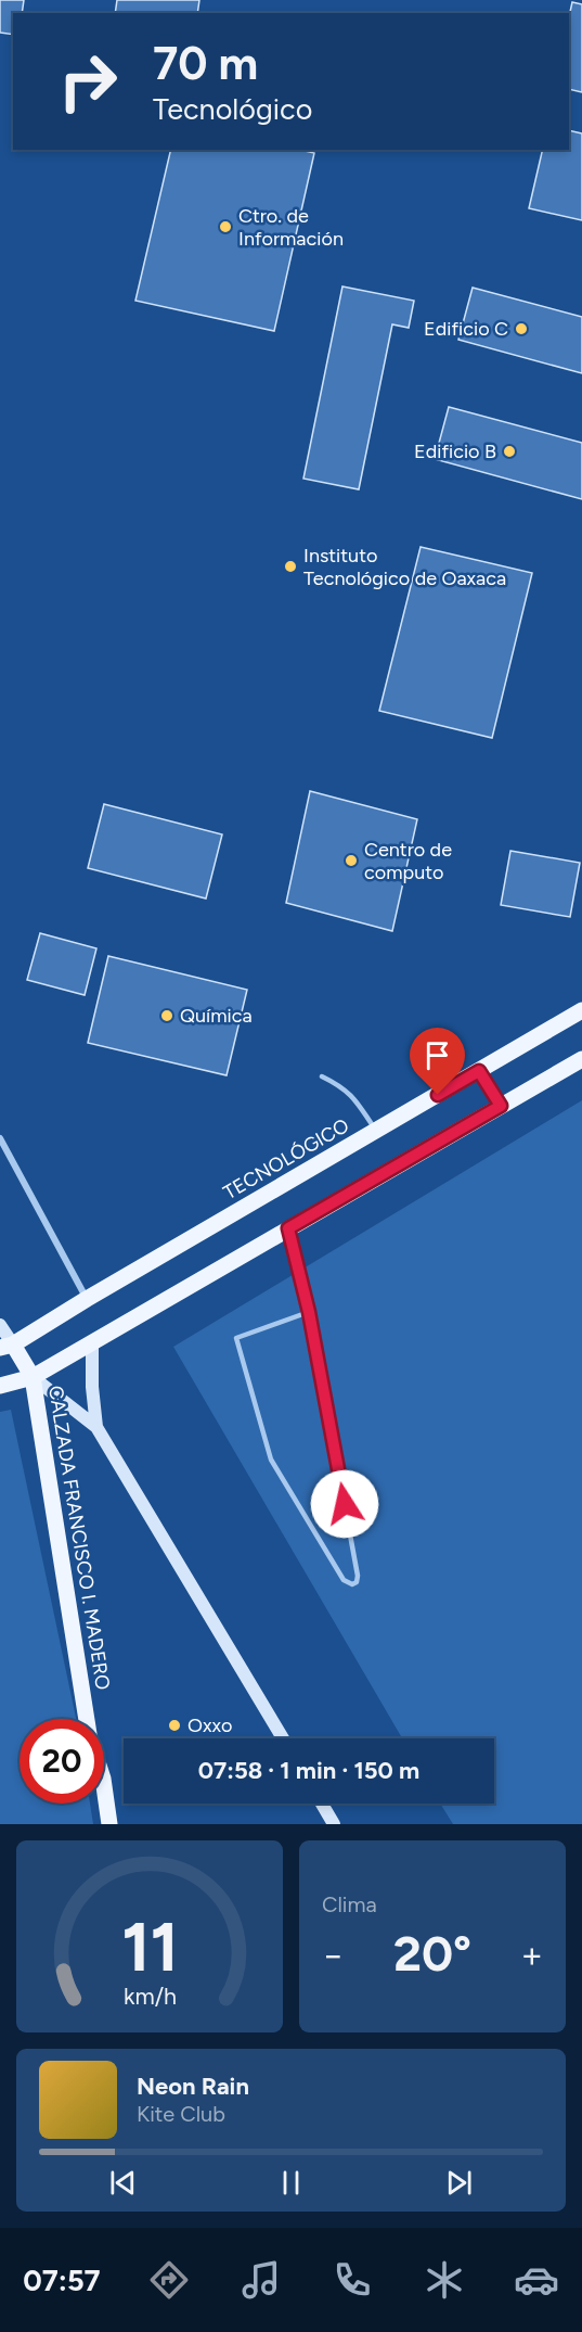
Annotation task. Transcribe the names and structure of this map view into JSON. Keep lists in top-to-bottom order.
{
  "streets": {
    "main road": ["TECNOLÓGICO", "CALZADA FRANCISCO I. MADERO"]
  },
  "crossings": [
    ["TECNOLÓGICO", "CALZADA FRANCISCO I. MADERO"]
  ],
  "places": [
    "Ctro. de Información",
    "Edificio C",
    "Edificio B",
    "Instituto Tecnológico de Oaxaca",
    "Centro de computo",
    "Química",
    "Oxxo"
  ],
  "page": {
    "turn": ["70 m", "Tecnológico"],
    "limit": "20",
    "trip": "07:58 · 1 min · 150 m",
    "tile": "Clima",
    "heat": ["−", "20°", "+"],
    "song": ["Neon Rain", "Kite Club"],
    "tabs": "07:57",
    "gauge": ["11", "km/h"]
  }
}
